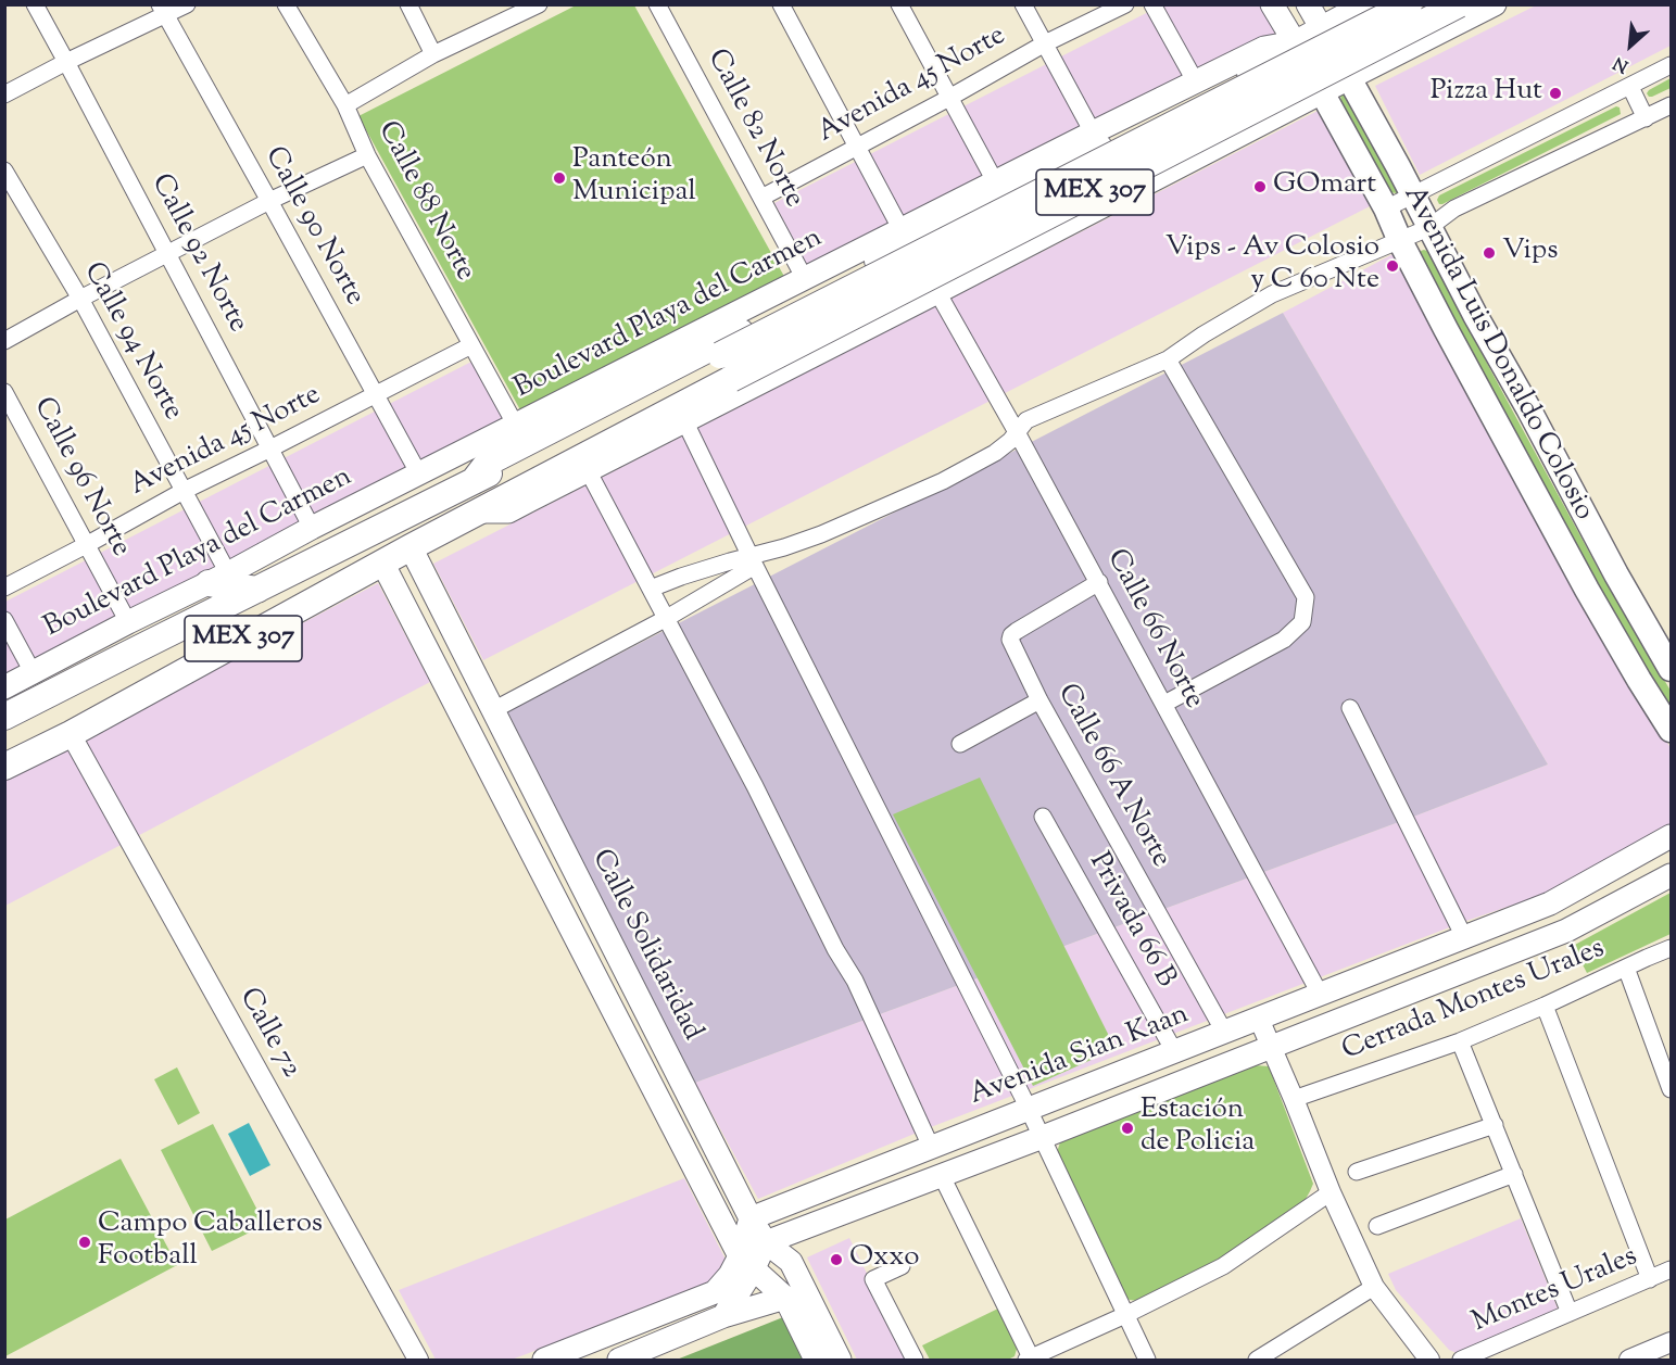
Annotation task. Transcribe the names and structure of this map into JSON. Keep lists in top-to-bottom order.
{
  "streets": {
    "highway": ["MEX 307"],
    "main road": [
      "Boulevard Playa del Carmen",
      "Avenida Luis Donaldo Colosio",
      "Calle Solidaridad",
      "Avenida Sian Kaan"
    ],
    "street": [
      "Avenida 45 Norte",
      "Calle 82 Norte",
      "Calle 88 Norte",
      "Calle 90 Norte",
      "Calle 92 Norte",
      "Calle 94 Norte",
      "Calle 96 Norte",
      "Calle 66 Norte",
      "Calle 66 A Norte",
      "Privada 66 B",
      "Cerrada Montes Urales",
      "Calle 72",
      "Montes Urales"
    ]
  },
  "crossings": [
    ["Avenida 45 Norte", "Calle 82 Norte"],
    ["Avenida 45 Norte", "Calle 88 Norte"],
    ["Avenida 45 Norte", "Calle 90 Norte"],
    ["Avenida 45 Norte", "Calle 92 Norte"],
    ["Avenida 45 Norte", "Calle 94 Norte"],
    ["Avenida 45 Norte", "Calle 96 Norte"],
    ["Calle 82 Norte", "Boulevard Playa del Carmen"],
    ["MEX 307", "Calle Solidaridad"],
    ["MEX 307", "Calle 72"],
    ["Calle 88 Norte", "Boulevard Playa del Carmen"],
    ["Calle 90 Norte", "Boulevard Playa del Carmen"],
    ["Calle 92 Norte", "Boulevard Playa del Carmen"],
    ["Boulevard Playa del Carmen", "Calle 94 Norte"],
    ["Boulevard Playa del Carmen", "Calle 96 Norte"],
    ["Calle 66 Norte", "Calle 66 A Norte"],
    ["Calle 66 Norte", "Avenida Sian Kaan"],
    ["Calle 66 A Norte", "Avenida Sian Kaan"],
    ["Privada 66 B", "Avenida Sian Kaan"],
    ["Calle Solidaridad", "Avenida Sian Kaan"]
  ],
  "places": [
    "Pizza Hut",
    "Panteón Municipal",
    "GOmart",
    "Vips",
    "Vips - Av Colosio y C 60 Nte",
    "Estación de Policia",
    "Campo Caballeros Football",
    "Oxxo"
  ],
  "north": "bottom left"
}
